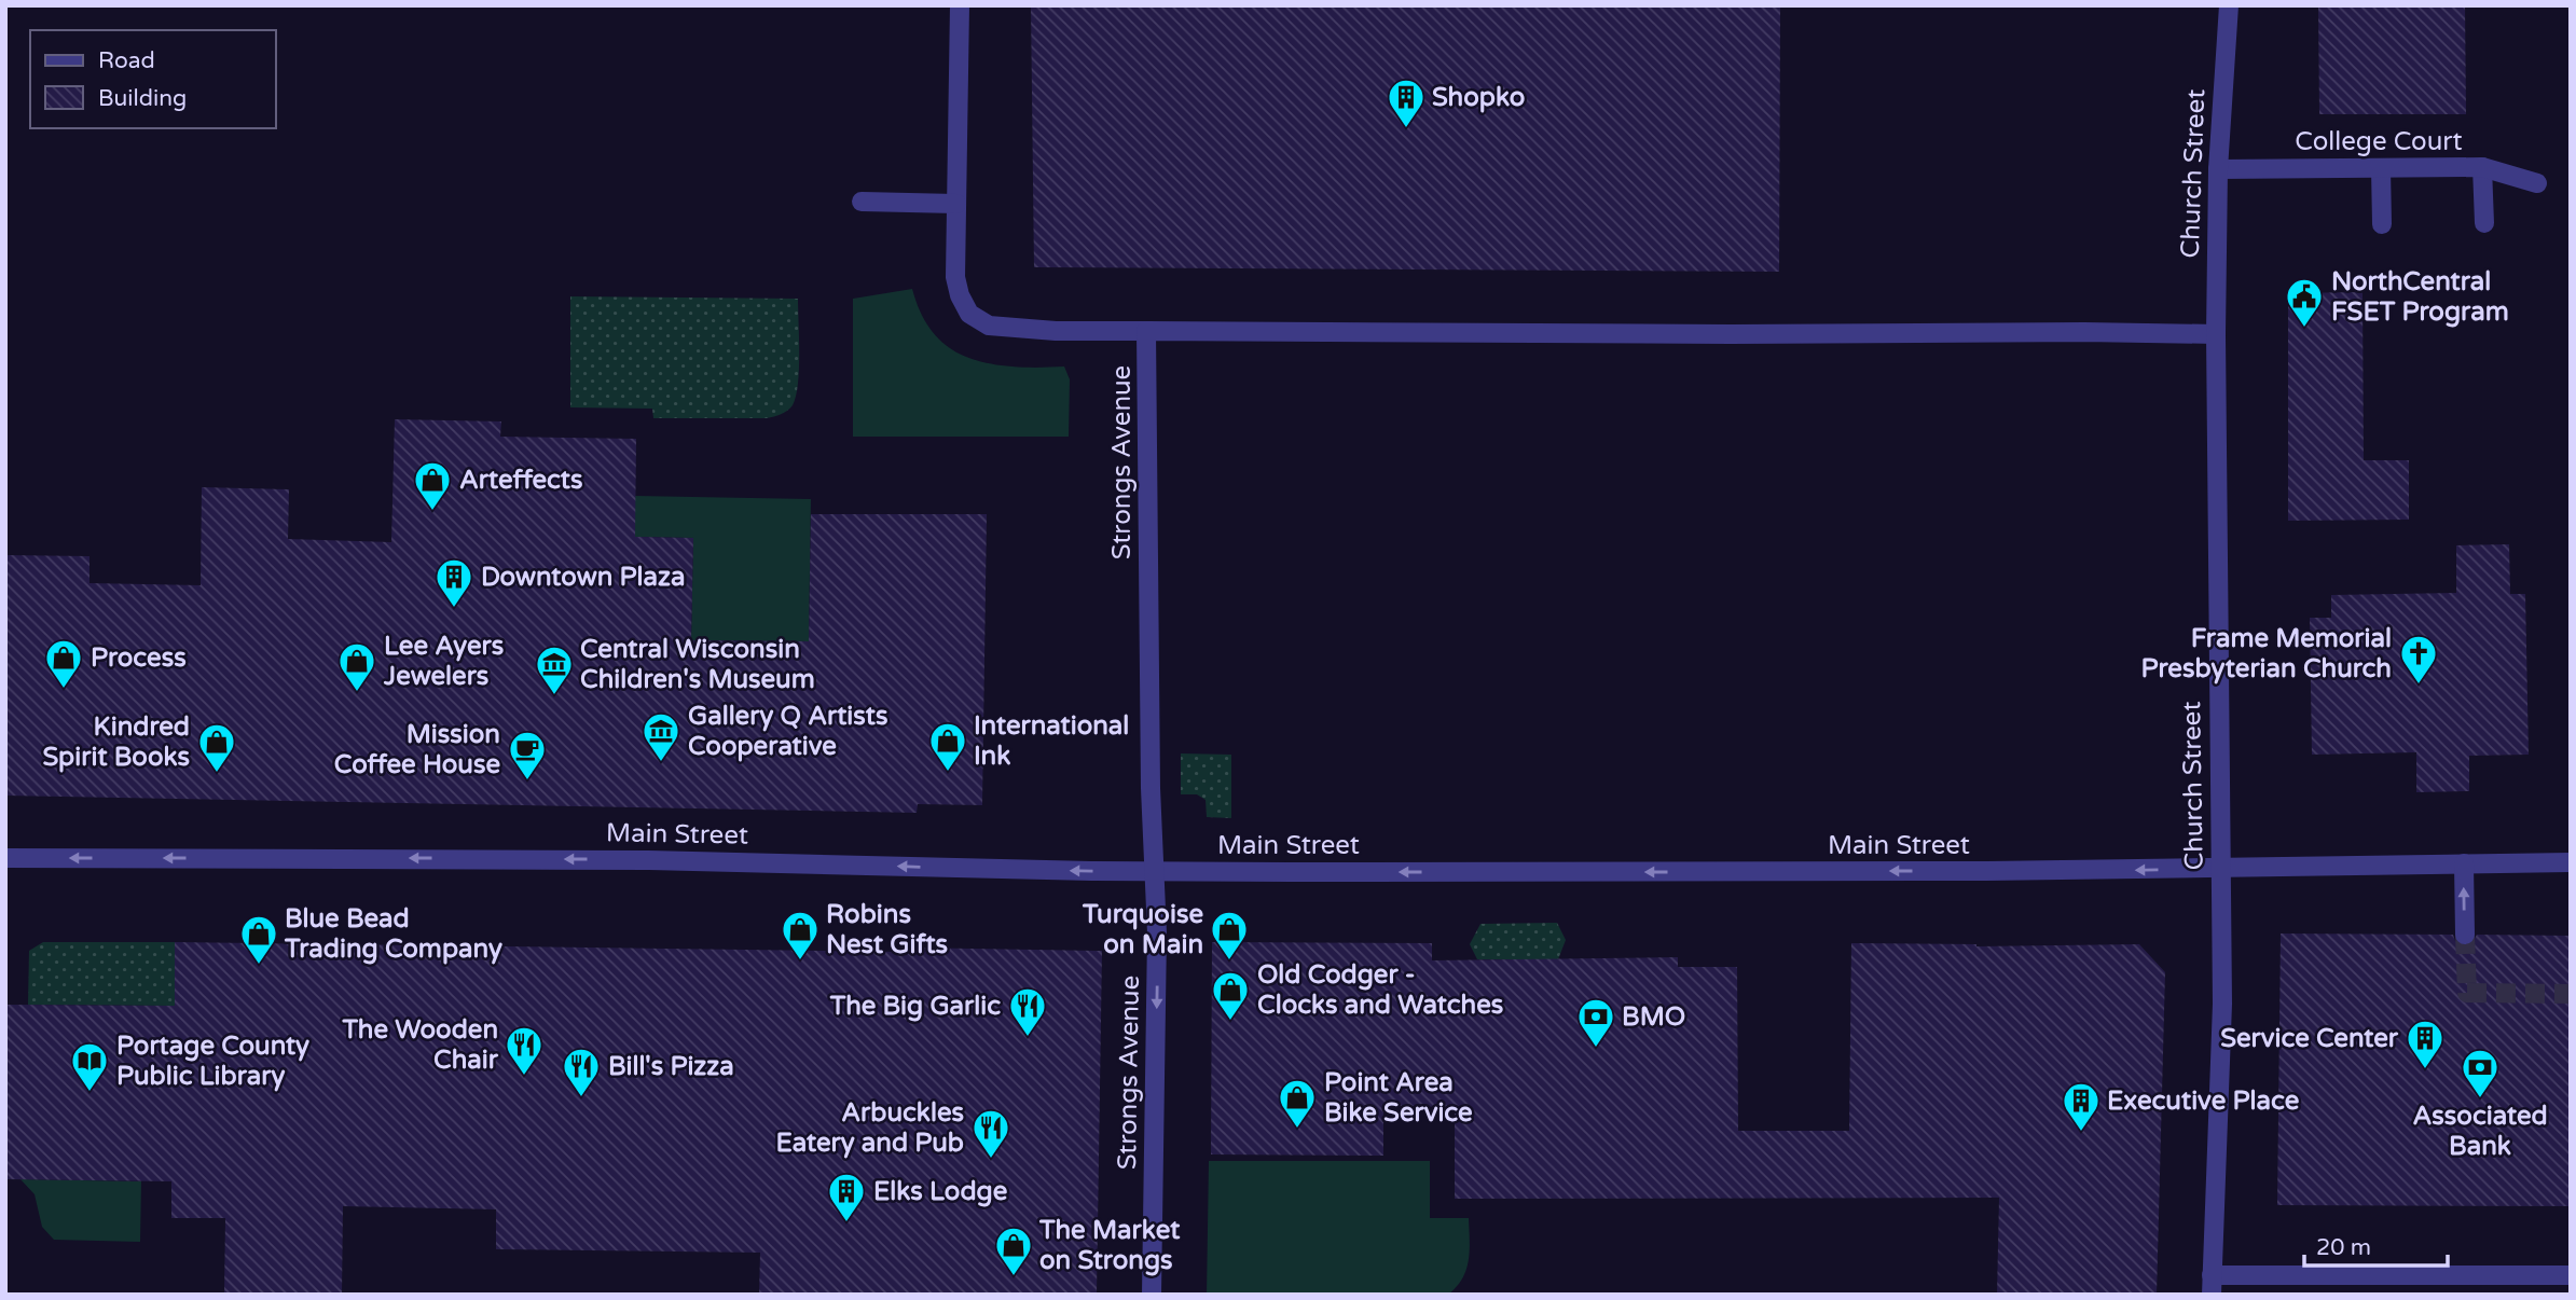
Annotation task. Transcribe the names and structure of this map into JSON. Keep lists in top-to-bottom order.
{
  "streets": {
    "street": [
      "College Court",
      "Church Street",
      "Strongs Avenue",
      "Main Street"
    ]
  },
  "crossings": [
    ["College Court", "Church Street"],
    ["Church Street", "Strongs Avenue"],
    ["Church Street", "Main Street"],
    ["Strongs Avenue", "Main Street"]
  ],
  "one_way": ["Main Street"],
  "places": {
    "building": [
      "Shopko",
      "Downtown Plaza",
      "Service Center",
      "Executive Place",
      "Elks Lodge"
    ],
    "public building": ["NorthCentral FSET Program"],
    "shop": [
      "Arteffects",
      "Process",
      "Lee Ayers Jewelers",
      "International Ink",
      "Kindred Spirit Books",
      "Robins Nest Gifts",
      "Turquoise on Main",
      "Blue Bead Trading Company",
      "Old Codger - Clocks and Watches",
      "Point Area Bike Service",
      "The Market on Strongs"
    ],
    "church": ["Frame Memorial Presbyterian Church"],
    "museum": ["Central Wisconsin Children's Museum", "Gallery Q Artists Cooperative"],
    "cafe": ["Mission Coffee House"],
    "restaurant": [
      "The Big Garlic",
      "The Wooden Chair",
      "Bill's Pizza",
      "Arbuckles Eatery and Pub"
    ],
    "bank": ["BMO", "Associated Bank"],
    "library": ["Portage County Public Library"]
  },
  "legend": ["Road", "Building"],
  "scale_bar": "20 m"
}
